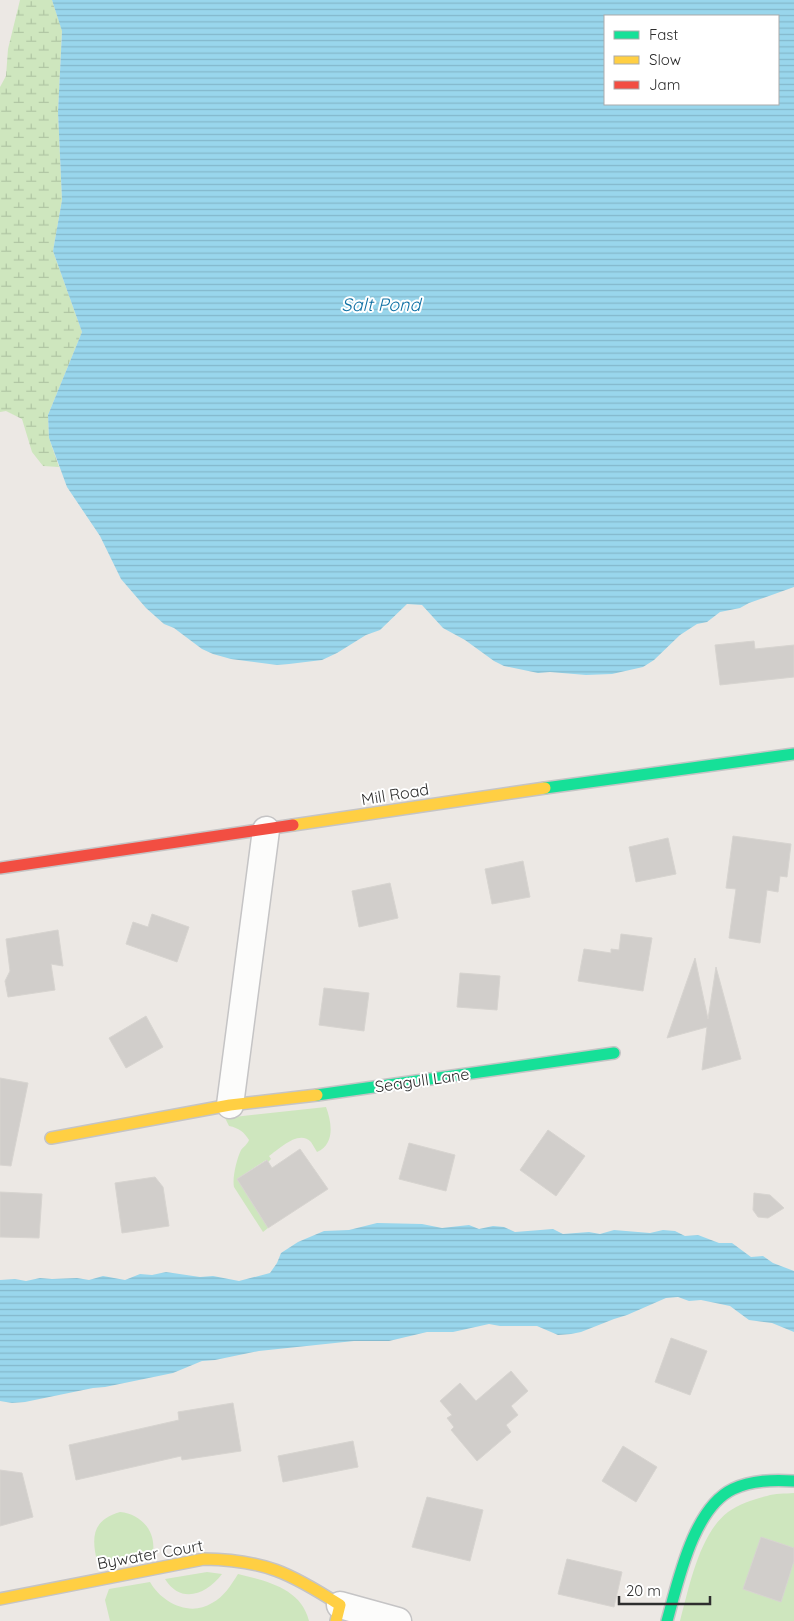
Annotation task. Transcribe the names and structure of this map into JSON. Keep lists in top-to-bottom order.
{
  "streets": {
    "street": ["Mill Road", "Seagull Lane", "Bywater Court"]
  },
  "water": ["Salt Pond"],
  "legend": ["Fast", "Slow", "Jam"],
  "scale_bar": "20 m"
}
